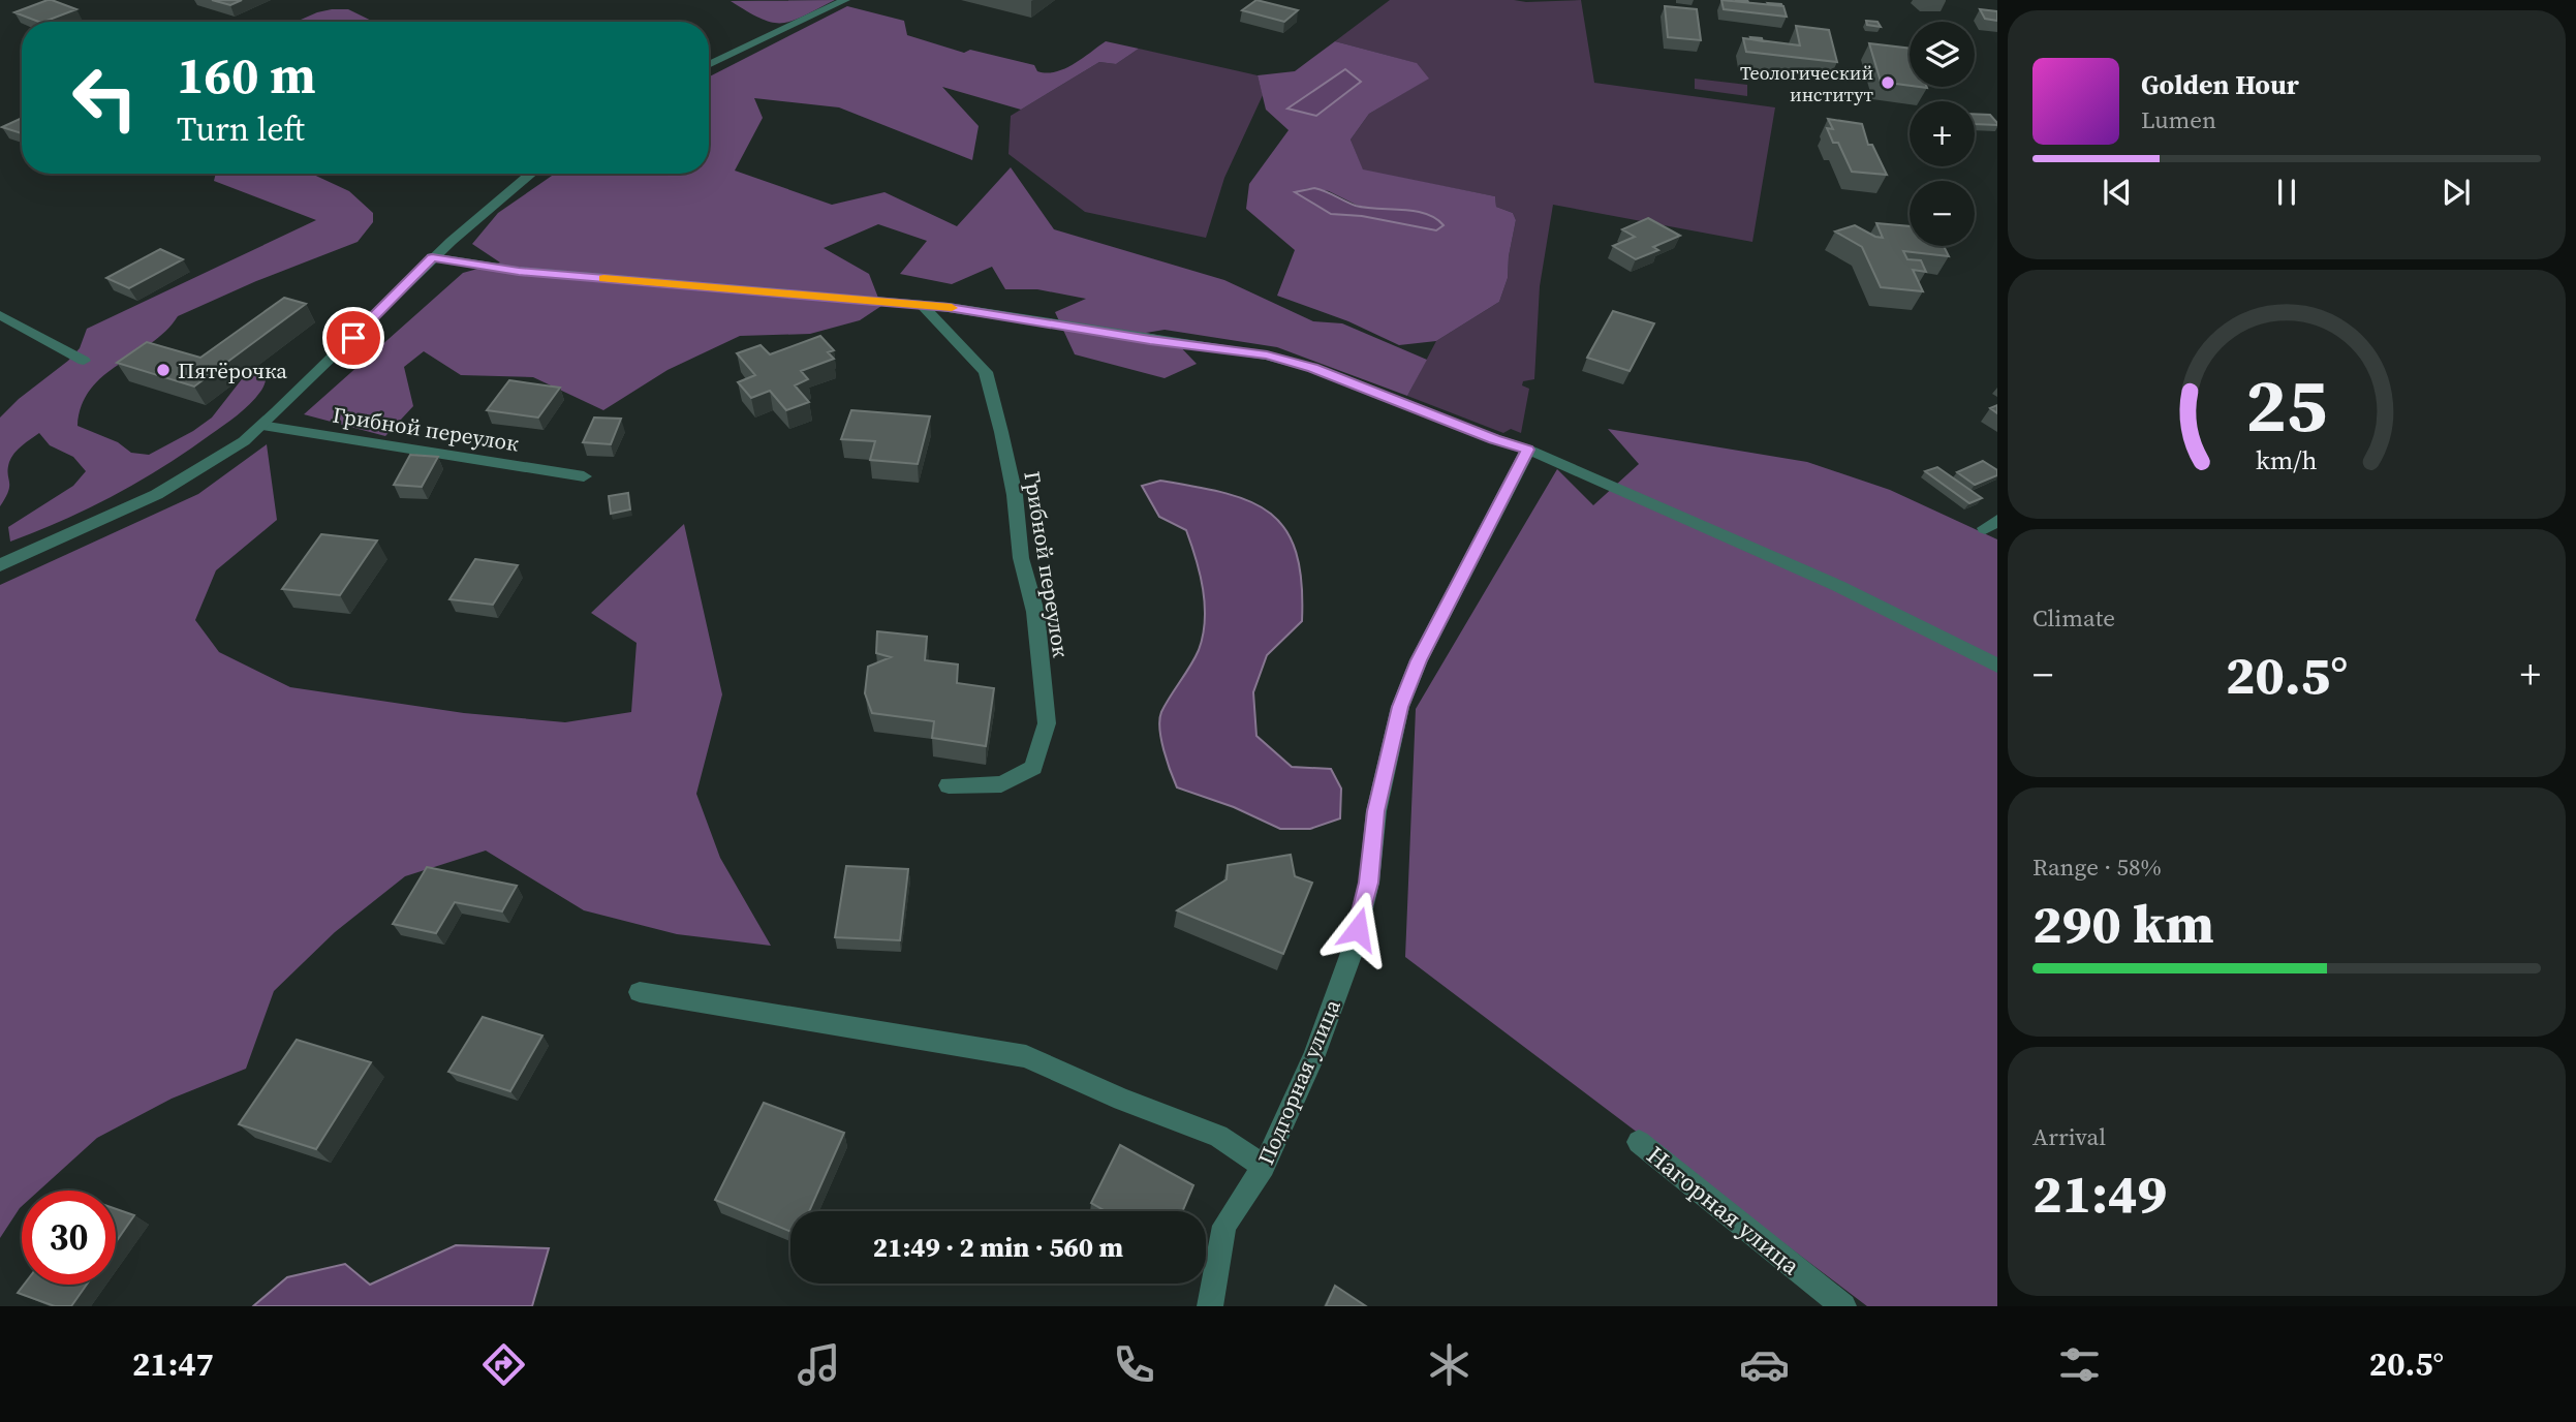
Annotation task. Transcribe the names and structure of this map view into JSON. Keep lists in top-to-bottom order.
{
  "streets": {
    "street": ["Грибной переулок", "Подгорная улица", "Нагорная улица"]
  },
  "places": ["Теологический институт", "Пятёрочка"],
  "page": {
    "map_buttons": ["+", "−"],
    "turn": ["160 m", "Turn left"],
    "song": ["Golden Hour", "Lumen"],
    "tile": [
      "Climate",
      ["Range · 58%", "290 km"],
      ["Arrival", "21:49"]
    ],
    "heat": ["−", "20.5°", "+"],
    "limit": "30",
    "trip": "21:49 · 2 min · 560 m",
    "tabs": ["21:47", "20.5°"],
    "gauge": ["25", "km/h"]
  }
}
